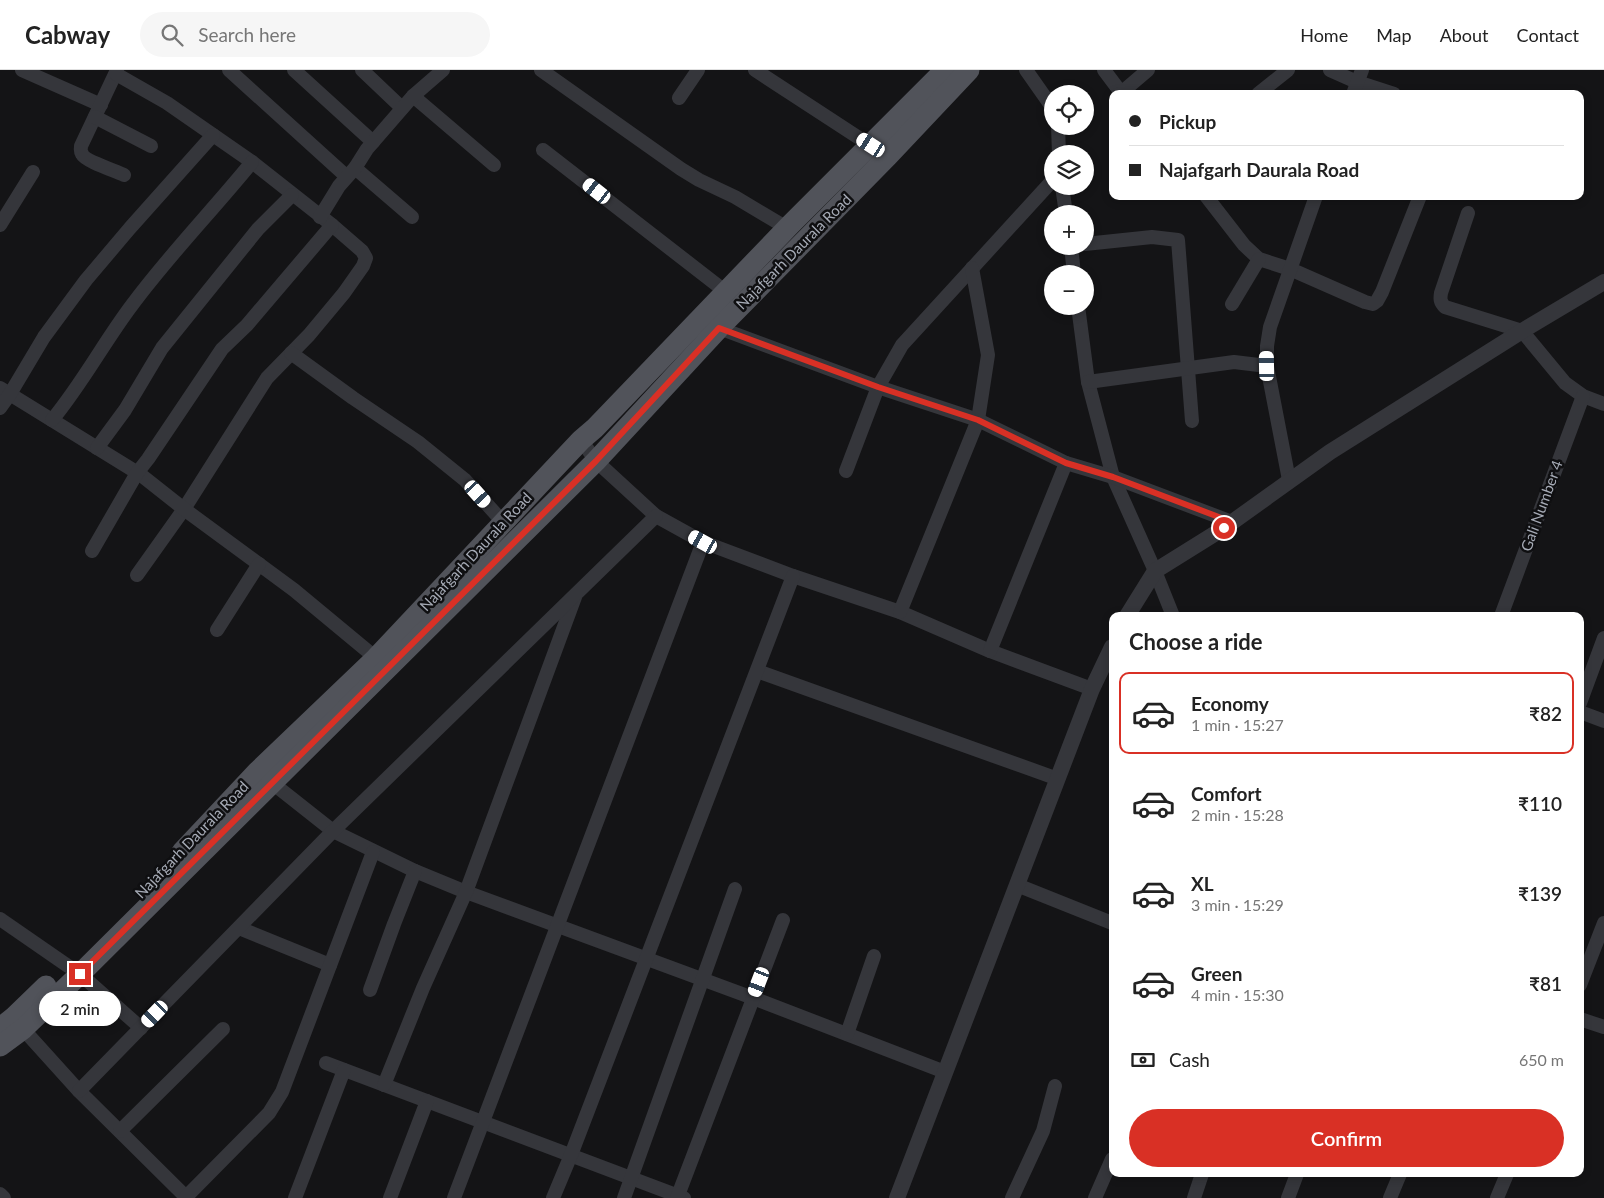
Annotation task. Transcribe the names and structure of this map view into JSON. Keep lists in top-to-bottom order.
{
  "streets": {
    "main road": ["Najafgarh Daurala Road"],
    "street": ["Gali Number 4"]
  },
  "page": {
    "header": "Cabway",
    "search": "Search here",
    "nav": [
      "Home",
      "Map",
      "About",
      "Contact"
    ],
    "map_buttons": ["+", "−"],
    "banner": ["Pickup", "Najafgarh Daurala Road"],
    "heading": "Choose a ride",
    "list": [
      {
        "name": "Economy",
        "note": "1 min · 15:27",
        "value": "₹82"
      },
      {
        "name": "Comfort",
        "note": "2 min · 15:28",
        "value": "₹110"
      },
      {
        "name": "XL",
        "note": "3 min · 15:29",
        "value": "₹139"
      },
      {
        "name": "Green",
        "note": "4 min · 15:30",
        "value": "₹81"
      }
    ],
    "bubble": "2 min",
    "pay": ["Cash", "650 m"],
    "buttons": "Confirm"
  }
}
